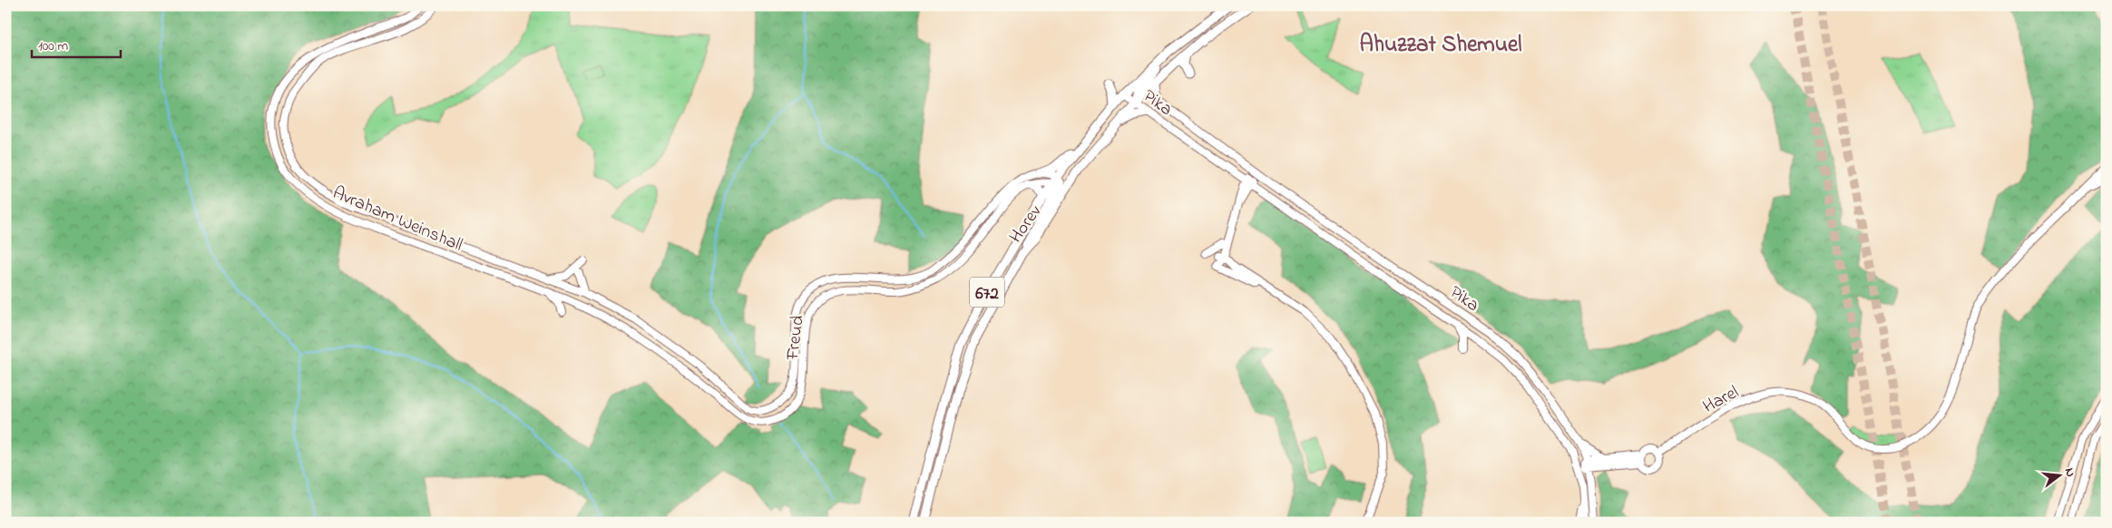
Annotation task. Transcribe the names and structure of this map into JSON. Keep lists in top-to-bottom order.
{
  "streets": {
    "main road": [
      "Pika",
      "Avraham Weinshall",
      "Horev",
      "672",
      "Freud",
      "Harel"
    ]
  },
  "crossings": [
    ["Pika", "Horev"],
    ["Avraham Weinshall", "Freud"],
    ["Horev", "Freud"]
  ],
  "districts": ["Ahuzzat Shemuel"],
  "scale_bar": "100 m",
  "north": "right"
}
